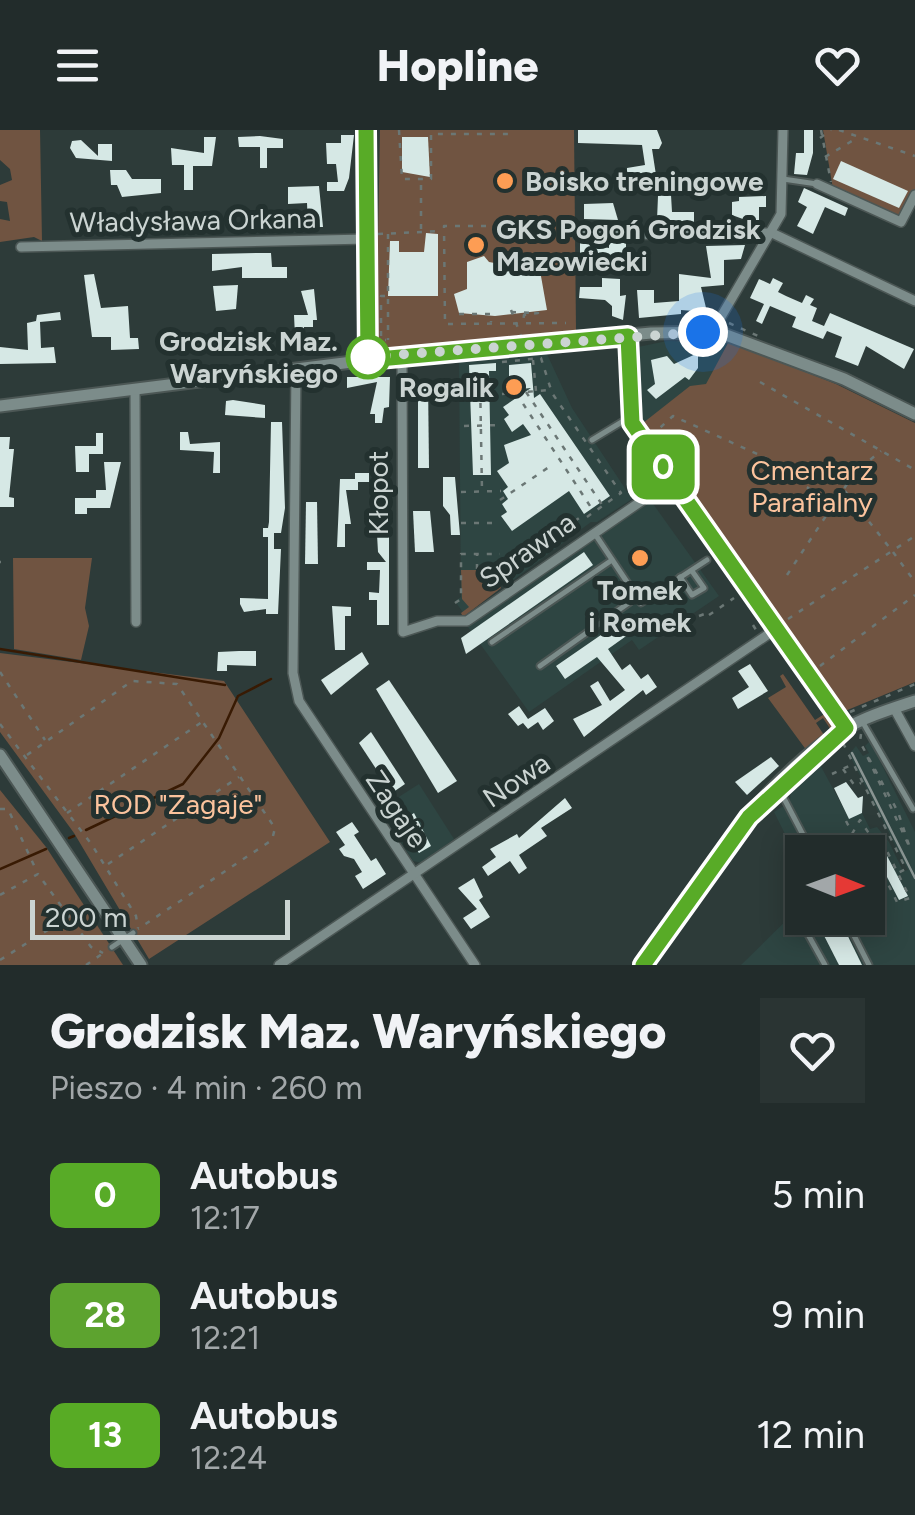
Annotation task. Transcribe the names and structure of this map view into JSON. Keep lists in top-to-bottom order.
{
  "streets": {
    "street": [
      "Władysława Orkana",
      "Kłopot",
      "Sprawna",
      "Nowa",
      "Zagaje"
    ]
  },
  "crossings": [
    ["Kłopot", "Sprawna"],
    ["Nowa", "Zagaje"]
  ],
  "parks": ["Cmentarz Parafialny", "ROD \"Zagaje\""],
  "places": [
    "Boisko treningowe",
    "GKS Pogoń Grodzisk Mazowiecki",
    "Grodzisk Maz. Waryńskiego",
    "Rogalik",
    "Tomek i Romek"
  ],
  "lines": ["bus line 0"],
  "scale_bar": "200 m",
  "north": "right",
  "page": {
    "header": "Hopline",
    "on_map": "0",
    "scale": "200 m",
    "heading": ["Grodzisk Maz. Waryńskiego", "Pieszo · 4 min · 260 m"],
    "list": [
      {
        "mark": "0",
        "name": "Autobus",
        "note": "12:17",
        "value": "5 min"
      },
      {
        "mark": "28",
        "name": "Autobus",
        "note": "12:21",
        "value": "9 min"
      },
      {
        "mark": "13",
        "name": "Autobus",
        "note": "12:24",
        "value": "12 min"
      }
    ]
  }
}
